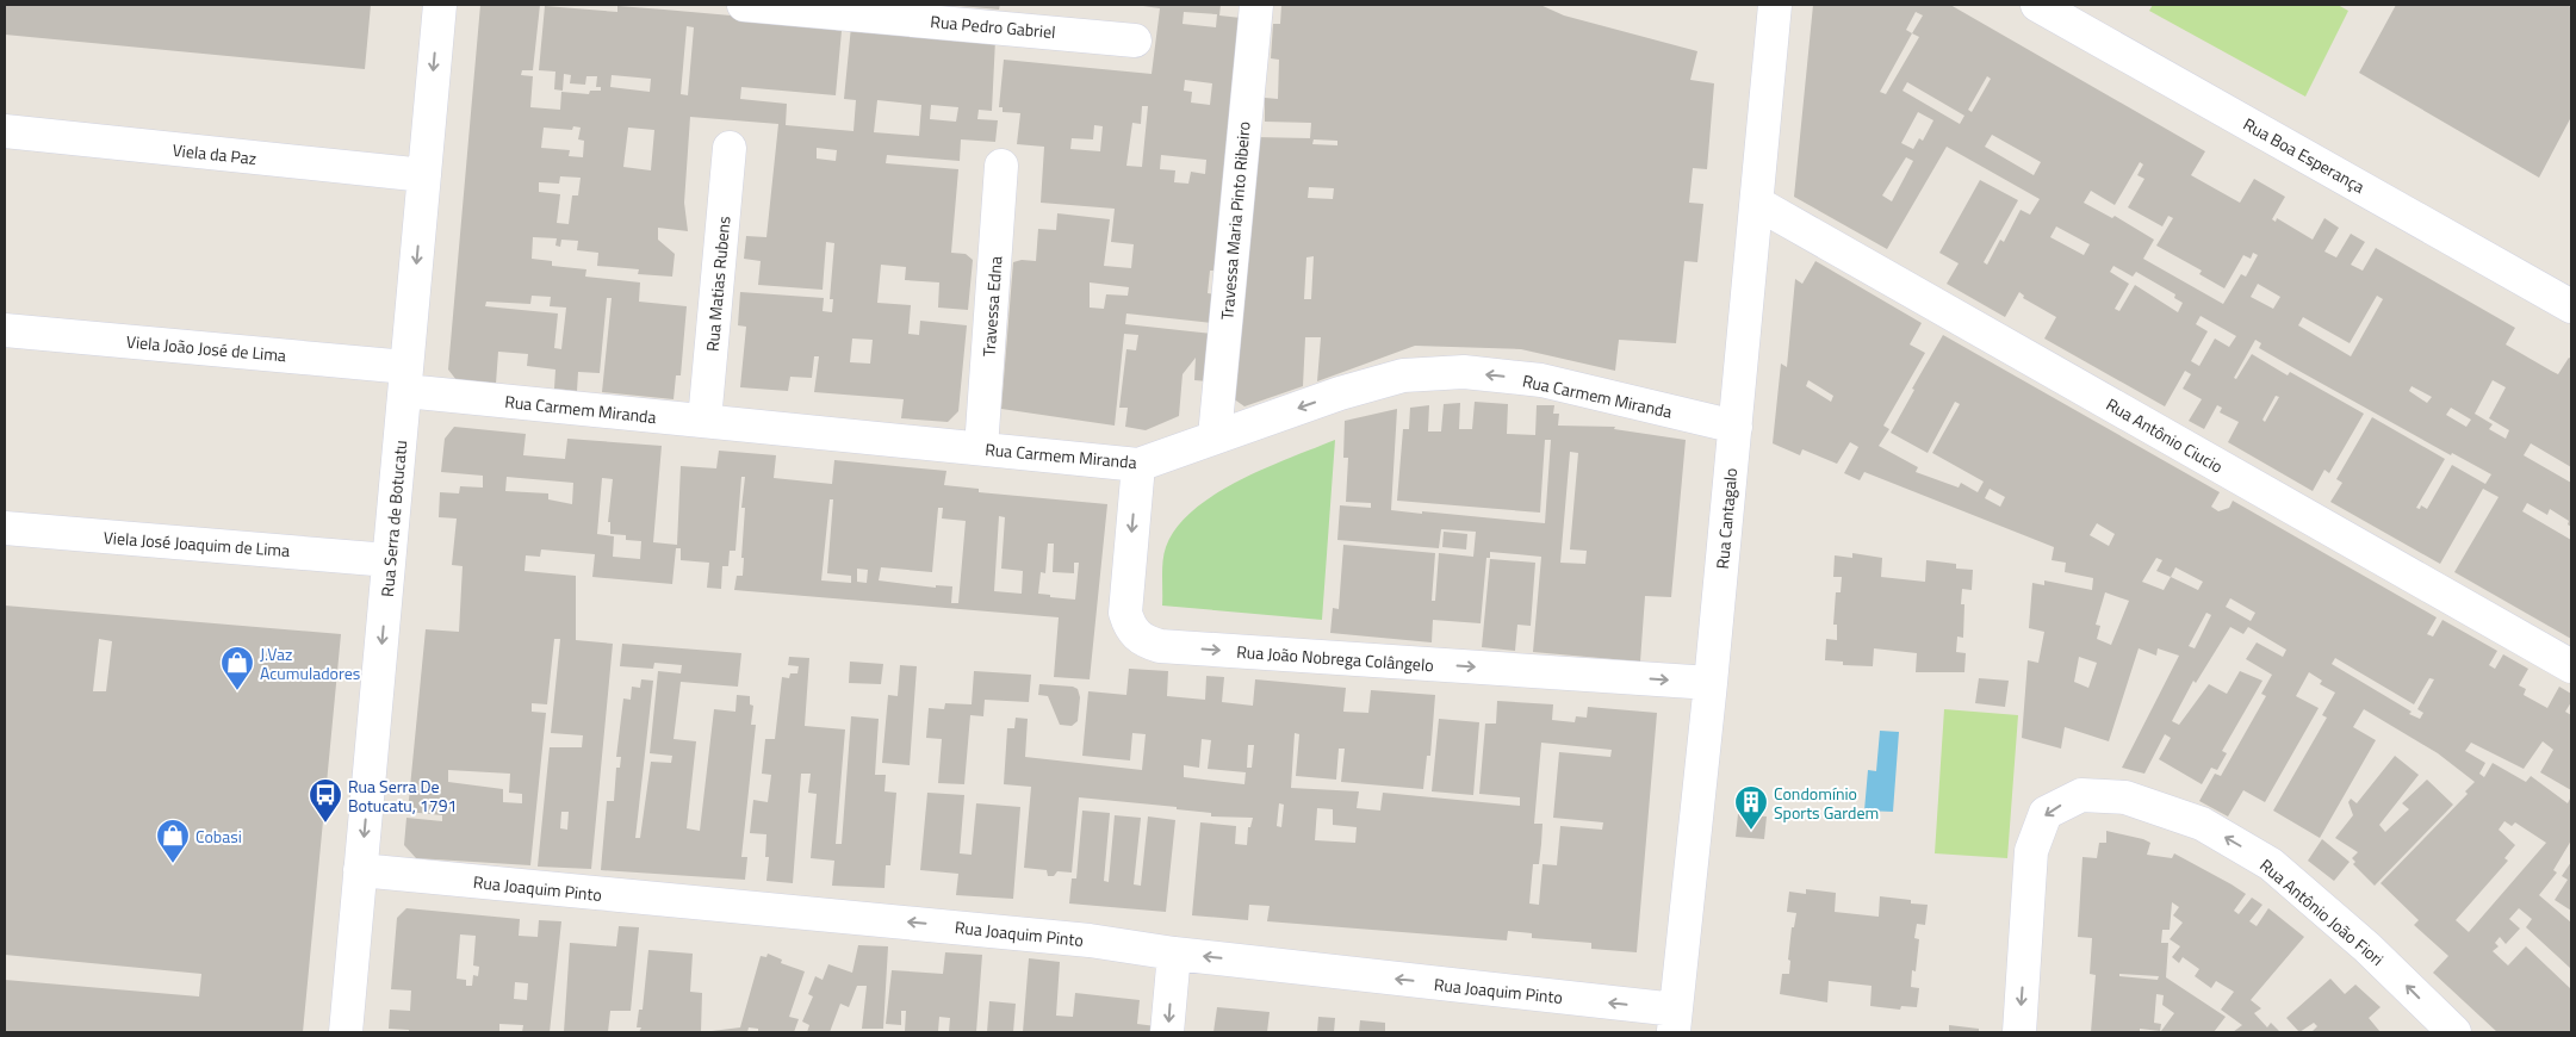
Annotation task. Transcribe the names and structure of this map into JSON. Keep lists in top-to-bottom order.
{
  "streets": {
    "street": [
      "Rua Pedro Gabriel",
      "Viela da Paz",
      "Rua Boa Esperança",
      "Travessa Maria Pinto Ribeiro",
      "Rua Matias Rubens",
      "Travessa Edna",
      "Viela João José de Lima",
      "Rua Carmem Miranda",
      "Rua Antônio Ciucio",
      "Rua Serra de Botucatu",
      "Rua Cantagalo",
      "Viela José Joaquim de Lima",
      "Rua João Nobrega Colângelo",
      "Rua Joaquim Pinto",
      "Rua Antônio João Fiori"
    ]
  },
  "crossings": [
    ["Viela da Paz", "Rua Serra de Botucatu"],
    ["Travessa Maria Pinto Ribeiro", "Rua Carmem Miranda"],
    ["Rua Matias Rubens", "Rua Carmem Miranda"],
    ["Travessa Edna", "Rua Carmem Miranda"],
    ["Viela João José de Lima", "Rua Carmem Miranda"],
    ["Viela João José de Lima", "Rua Serra de Botucatu"],
    ["Rua Carmem Miranda", "Rua Serra de Botucatu"],
    ["Rua Carmem Miranda", "Rua Cantagalo"],
    ["Rua Carmem Miranda", "Rua João Nobrega Colângelo"],
    ["Rua Antônio Ciucio", "Rua Cantagalo"],
    ["Rua Serra de Botucatu", "Viela José Joaquim de Lima"],
    ["Rua Serra de Botucatu", "Rua Joaquim Pinto"],
    ["Rua Cantagalo", "Rua João Nobrega Colângelo"],
    ["Rua Cantagalo", "Rua Joaquim Pinto"]
  ],
  "one_way": [
    "Rua Carmem Miranda",
    "Rua Serra de Botucatu",
    "Rua João Nobrega Colângelo",
    "Rua Joaquim Pinto"
  ],
  "places": {
    "shop": ["J.Vaz Acumuladores", "Cobasi"],
    "bus stop": ["Rua Serra De Botucatu, 1791"],
    "building": ["Condomínio Sports Gardem"]
  }
}
